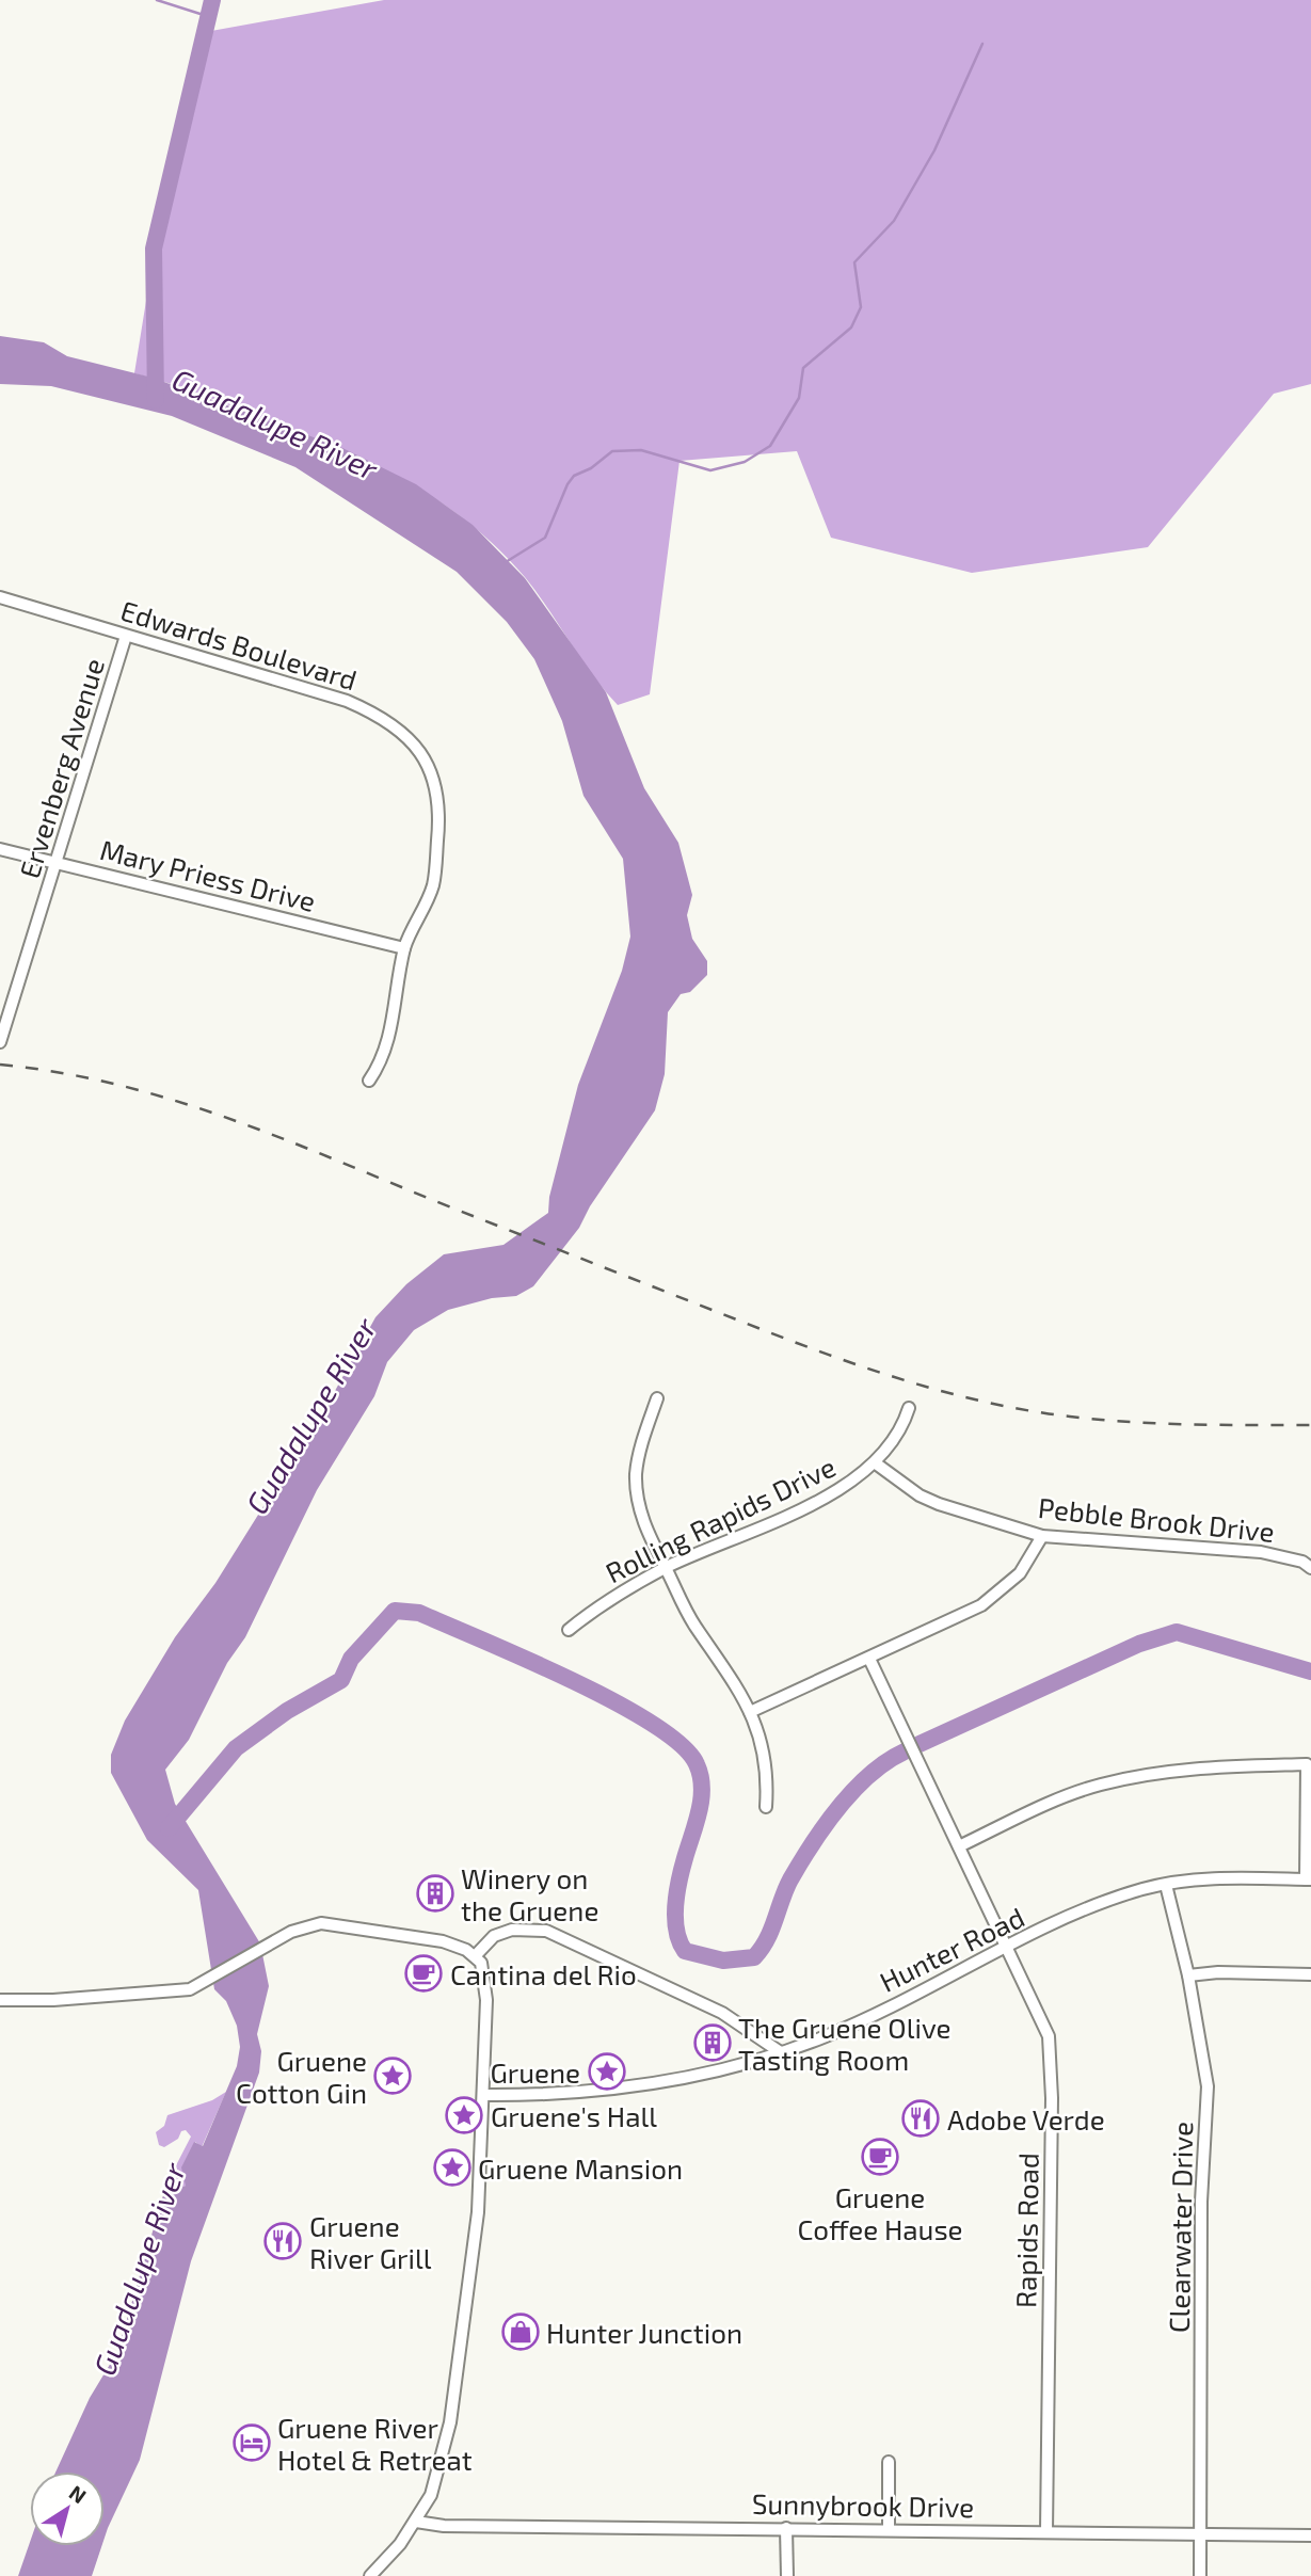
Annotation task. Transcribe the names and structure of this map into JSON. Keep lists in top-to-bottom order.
{
  "streets": {
    "street": [
      "Edwards Boulevard",
      "Ervenberg Avenue",
      "Mary Priess Drive",
      "Rolling Rapids Drive",
      "Pebble Brook Drive",
      "Hunter Road",
      "Clearwater Drive",
      "Rapids Road",
      "Sunnybrook Drive"
    ]
  },
  "crossings": [
    ["Edwards Boulevard", "Ervenberg Avenue"],
    ["Edwards Boulevard", "Mary Priess Drive"],
    ["Ervenberg Avenue", "Mary Priess Drive"],
    ["Rolling Rapids Drive", "Pebble Brook Drive"],
    ["Hunter Road", "Clearwater Drive"],
    ["Hunter Road", "Rapids Road"],
    ["Clearwater Drive", "Sunnybrook Drive"],
    ["Rapids Road", "Sunnybrook Drive"]
  ],
  "water": ["Guadalupe River"],
  "places": {
    "building": ["Winery on the Gruene", "The Gruene Olive Tasting Room"],
    "cafe": ["Cantina del Rio", "Gruene Coffee Hause"],
    "place": [
      "Gruene",
      "Gruene Cotton Gin",
      "Gruene's Hall",
      "Gruene Mansion"
    ],
    "restaurant": ["Adobe Verde", "Gruene River Grill"],
    "shop": ["Hunter Junction"],
    "hotel": ["Gruene River Hotel & Retreat"]
  },
  "north": "top right"
}
